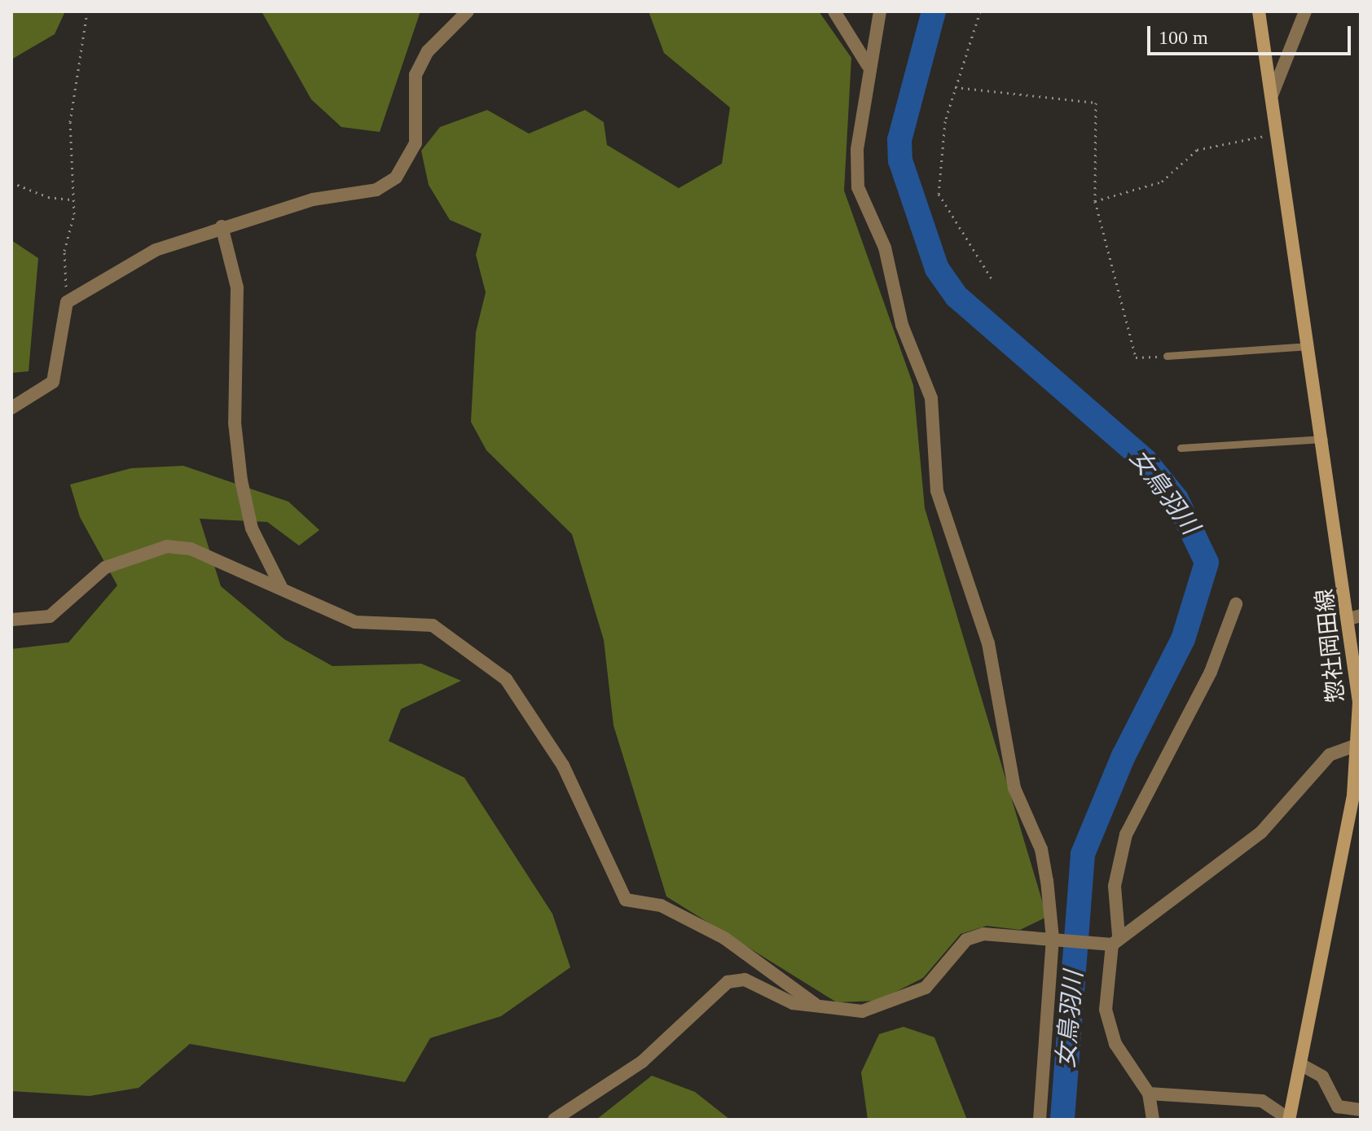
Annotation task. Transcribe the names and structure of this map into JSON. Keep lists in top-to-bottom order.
{
  "streets": {
    "main road": ["惣社岡田線"]
  },
  "water": ["女鳥羽川"],
  "scale_bar": "100 m"
}
